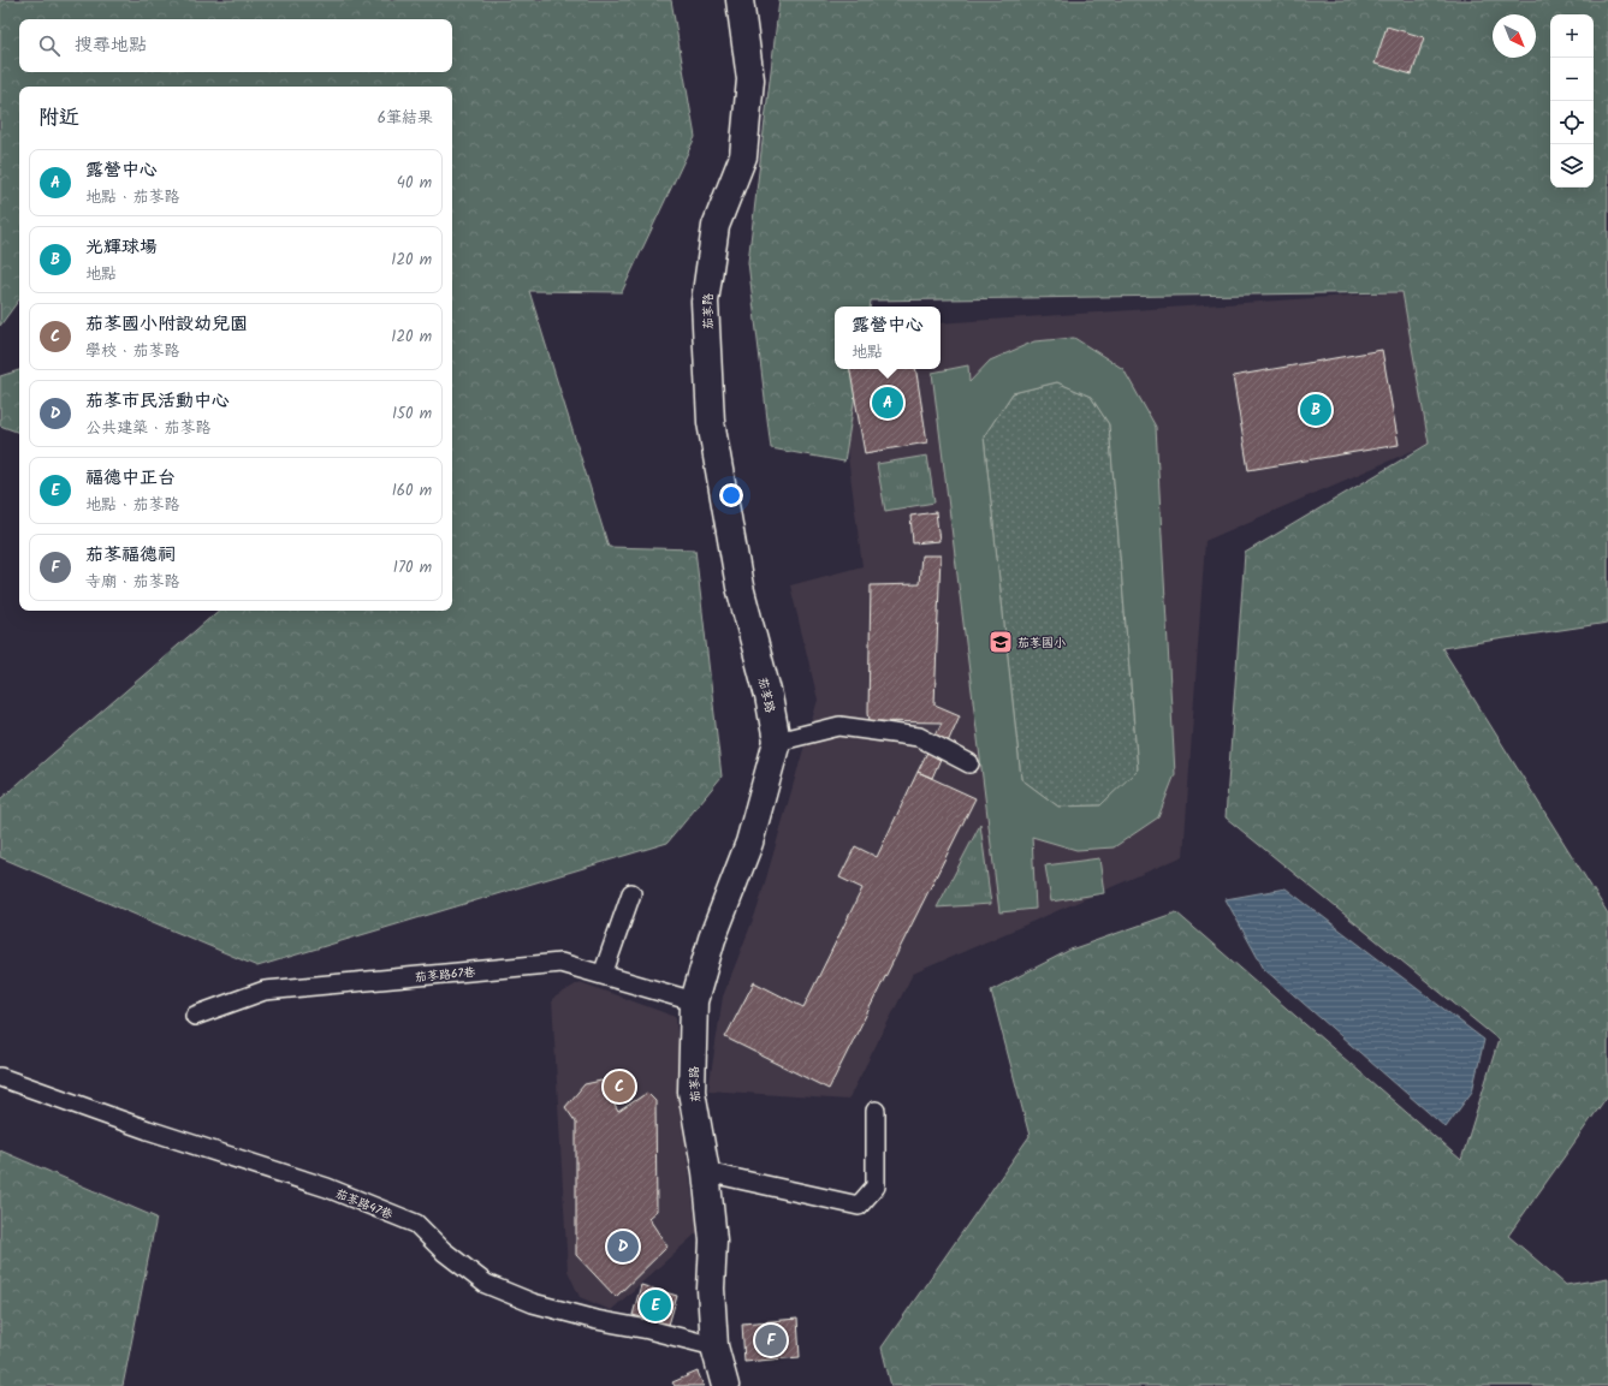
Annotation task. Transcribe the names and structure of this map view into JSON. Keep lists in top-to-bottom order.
{
  "streets": {
    "street": ["茄苳路"],
    "lane": ["茄苳路67巷", "茄苳路47巷"]
  },
  "crossings": [
    ["茄苳路", "茄苳路67巷"],
    ["茄苳路", "茄苳路47巷"]
  ],
  "places": {
    "school or university": ["茄苳國小"]
  },
  "north": "bottom right",
  "page": {
    "map_buttons": ["+", "−"],
    "search": "搜尋地點",
    "heading": ["附近", "6筆結果"],
    "list": [
      {
        "mark": "A",
        "name": "露營中心",
        "note": "地點 · 茄苳路",
        "value": "40 m"
      },
      {
        "mark": "B",
        "name": "光輝球場",
        "note": "地點",
        "value": "120 m"
      },
      {
        "mark": "C",
        "name": "茄苳國小附設幼兒園",
        "note": "學校 · 茄苳路",
        "value": "120 m"
      },
      {
        "mark": "D",
        "name": "茄苳市民活動中心",
        "note": "公共建築 · 茄苳路",
        "value": "150 m"
      },
      {
        "mark": "E",
        "name": "福德中正台",
        "note": "地點 · 茄苳路",
        "value": "160 m"
      },
      {
        "mark": "F",
        "name": "茄苳福德祠",
        "note": "寺廟 · 茄苳路",
        "value": "170 m"
      }
    ],
    "popup": ["露營中心", "地點"],
    "pins": [
      "A",
      "B",
      "C",
      "D",
      "E",
      "F"
    ]
  }
}
